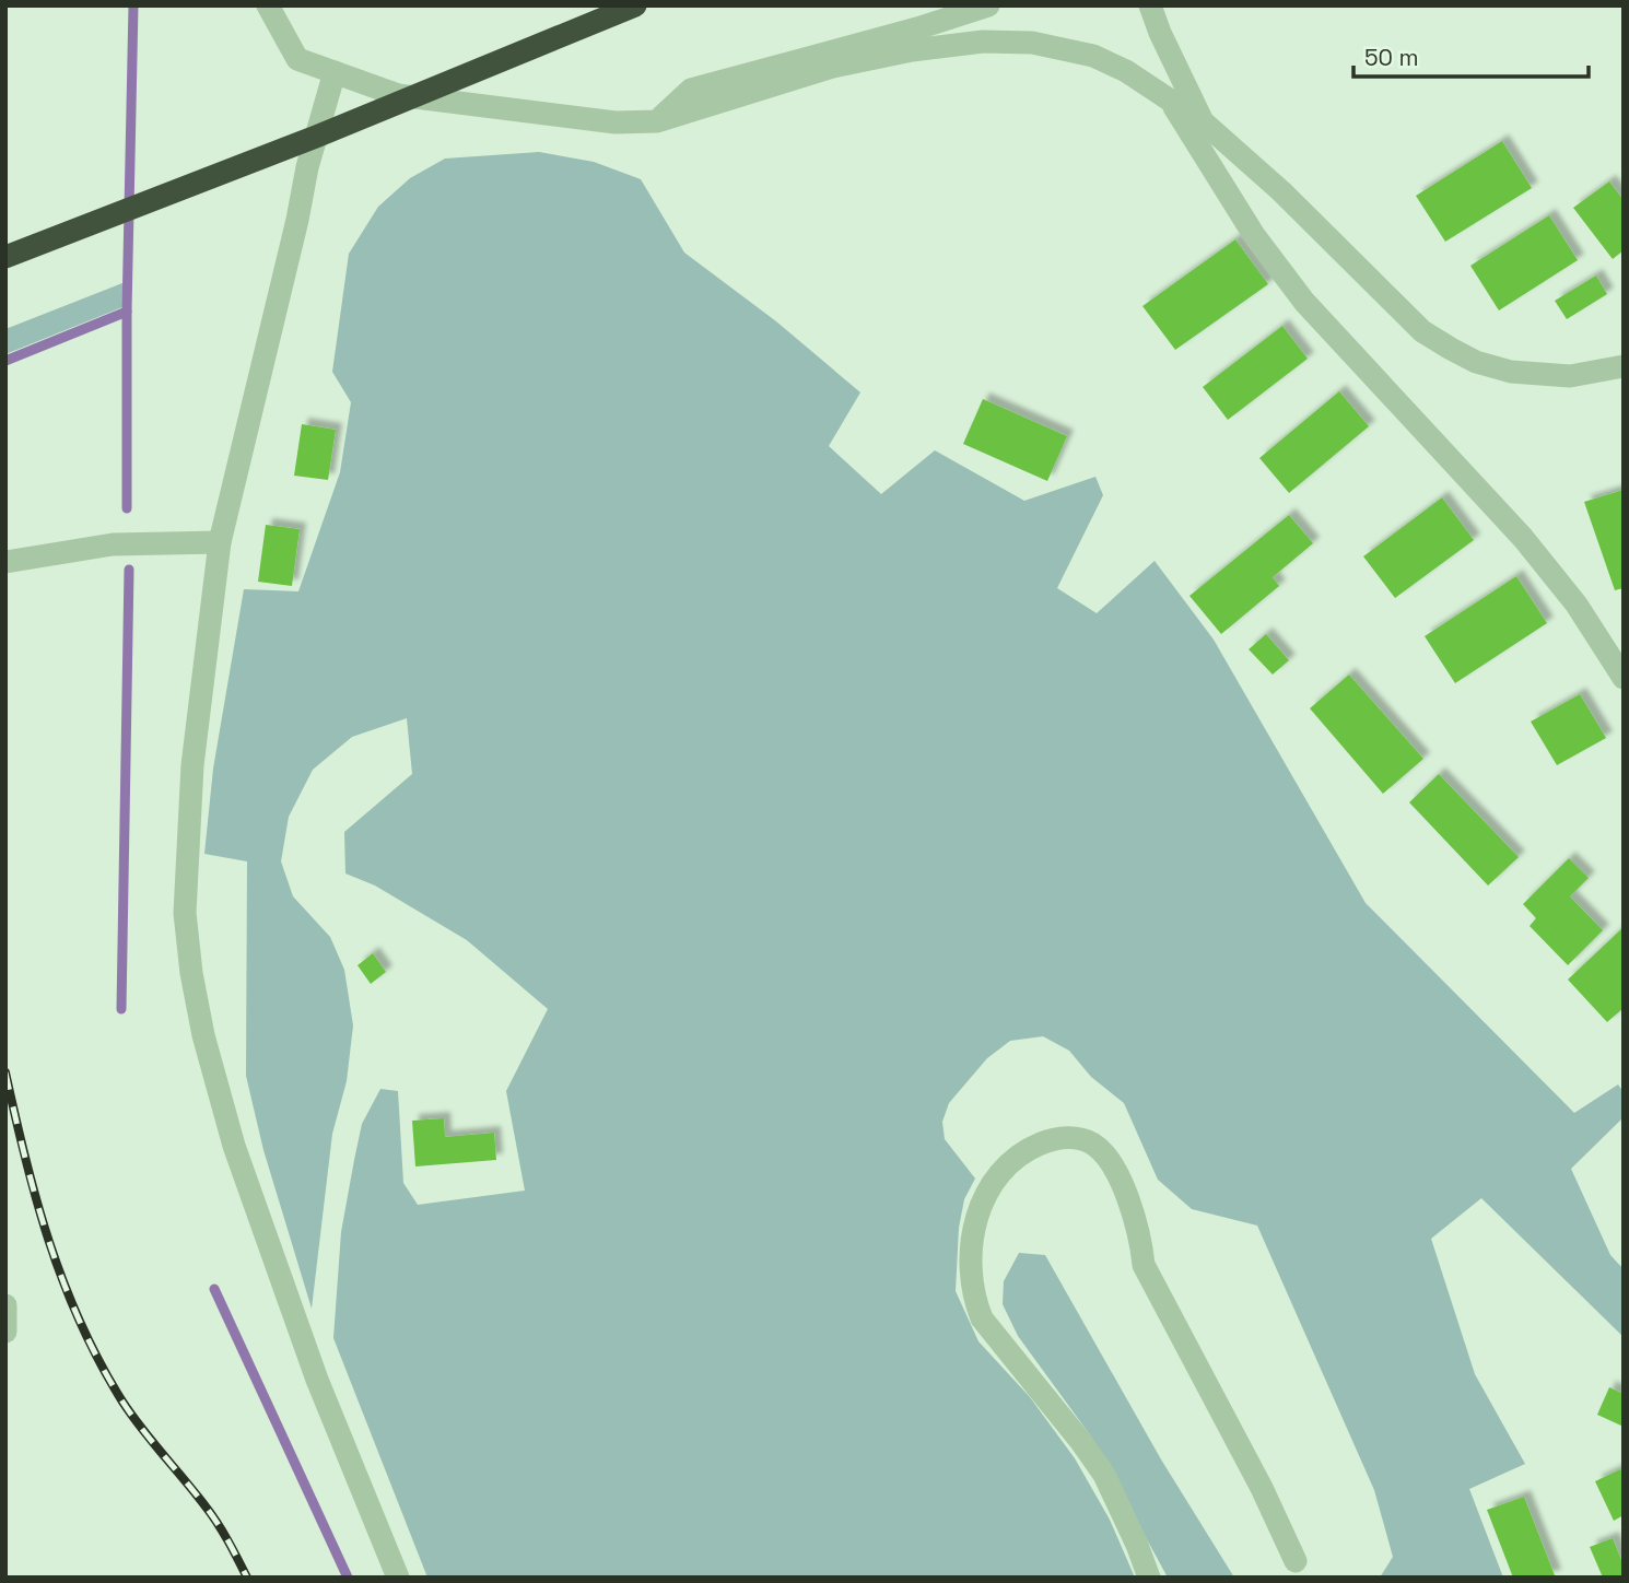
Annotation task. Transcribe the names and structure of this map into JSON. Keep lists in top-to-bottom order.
{
  "scale_bar": "50 m"
}
